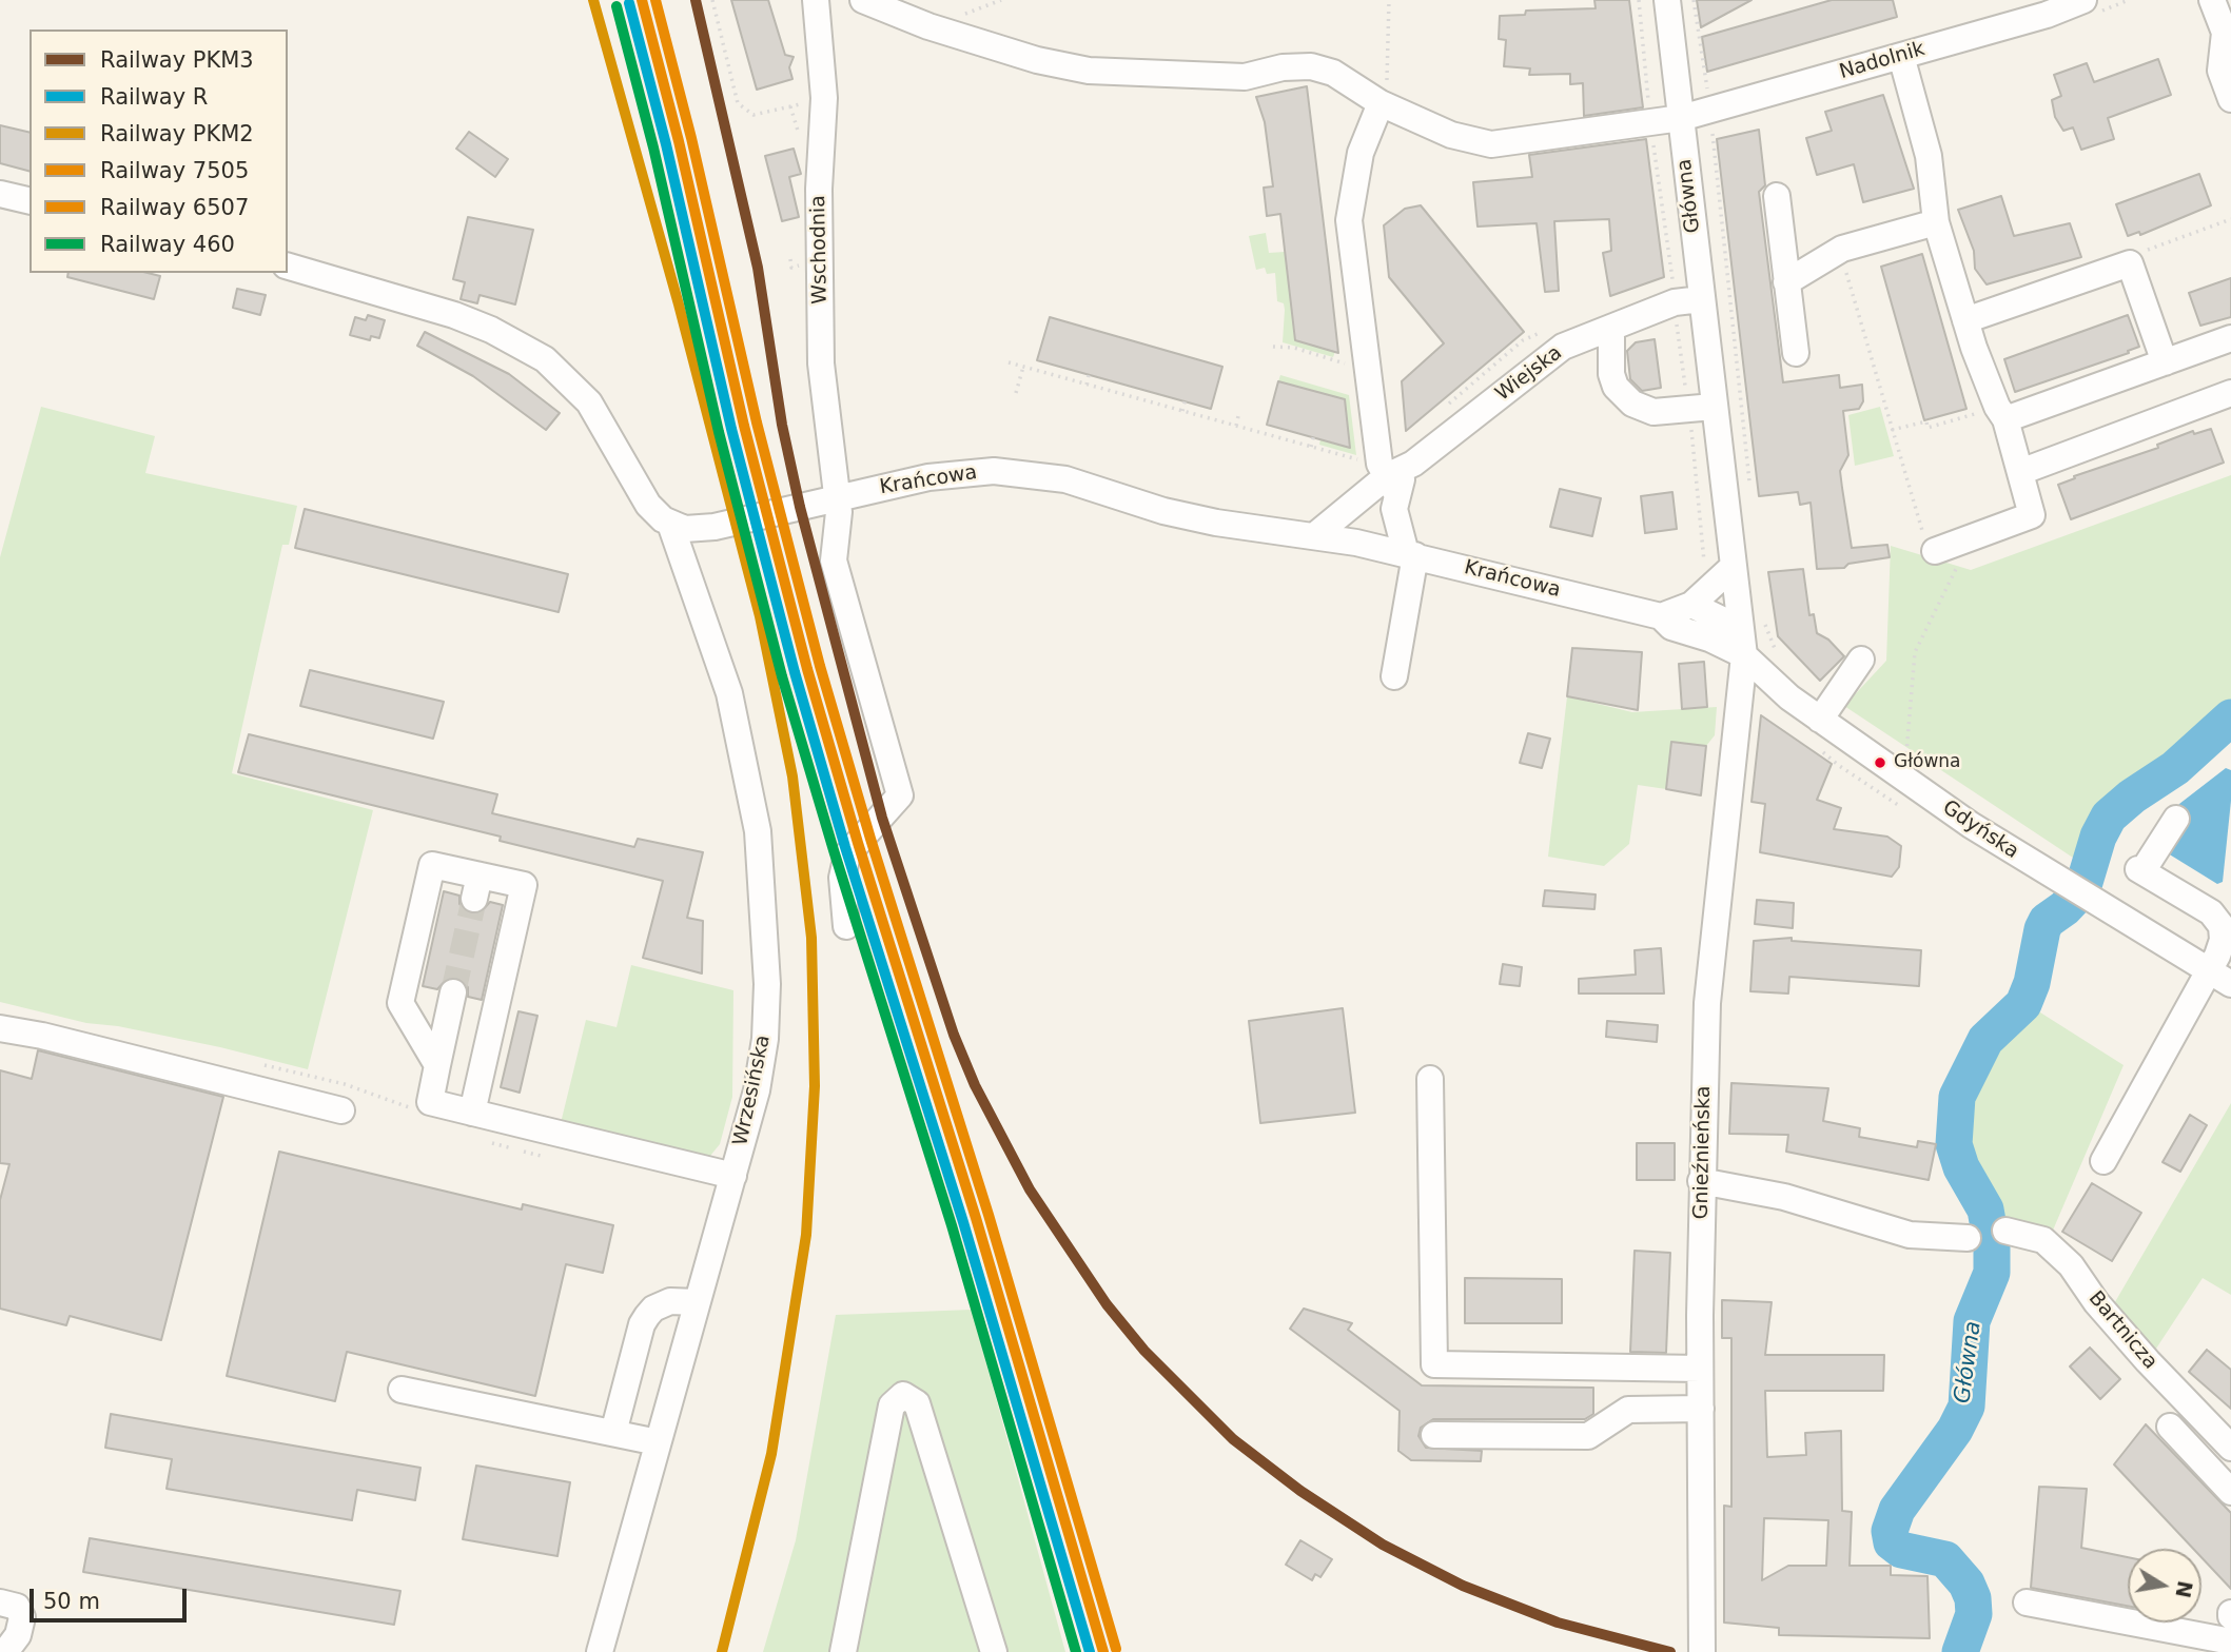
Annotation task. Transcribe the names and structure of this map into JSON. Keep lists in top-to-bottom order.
{
  "streets": {
    "street": [
      "Nadolnik",
      "Główna",
      "Wschodnia",
      "Wiejska",
      "Krańcowa",
      "Gdyńska",
      "Wrzesińska",
      "Gnieźnieńska",
      "Bartnicza"
    ]
  },
  "crossings": [
    ["Nadolnik", "Główna"],
    ["Główna", "Wiejska"],
    ["Główna", "Krańcowa"],
    ["Główna", "Gdyńska"],
    ["Główna", "Gnieźnieńska"],
    ["Wschodnia", "Krańcowa"],
    ["Wiejska", "Krańcowa"],
    ["Krańcowa", "Gdyńska"],
    ["Krańcowa", "Wrzesińska"],
    ["Krańcowa", "Gnieźnieńska"],
    ["Gdyńska", "Gnieźnieńska"]
  ],
  "water": ["Główna"],
  "places": ["Główna"],
  "lines": [
    "rail line PKM3",
    "rail line PKM2",
    "rail line 7505",
    "rail line 6507",
    "rail line R",
    "rail line 460"
  ],
  "legend": [
    "Railway PKM3",
    "Railway R",
    "Railway PKM2",
    "Railway 7505",
    "Railway 6507",
    "Railway 460"
  ],
  "scale_bar": "50 m",
  "north": "right"
}
